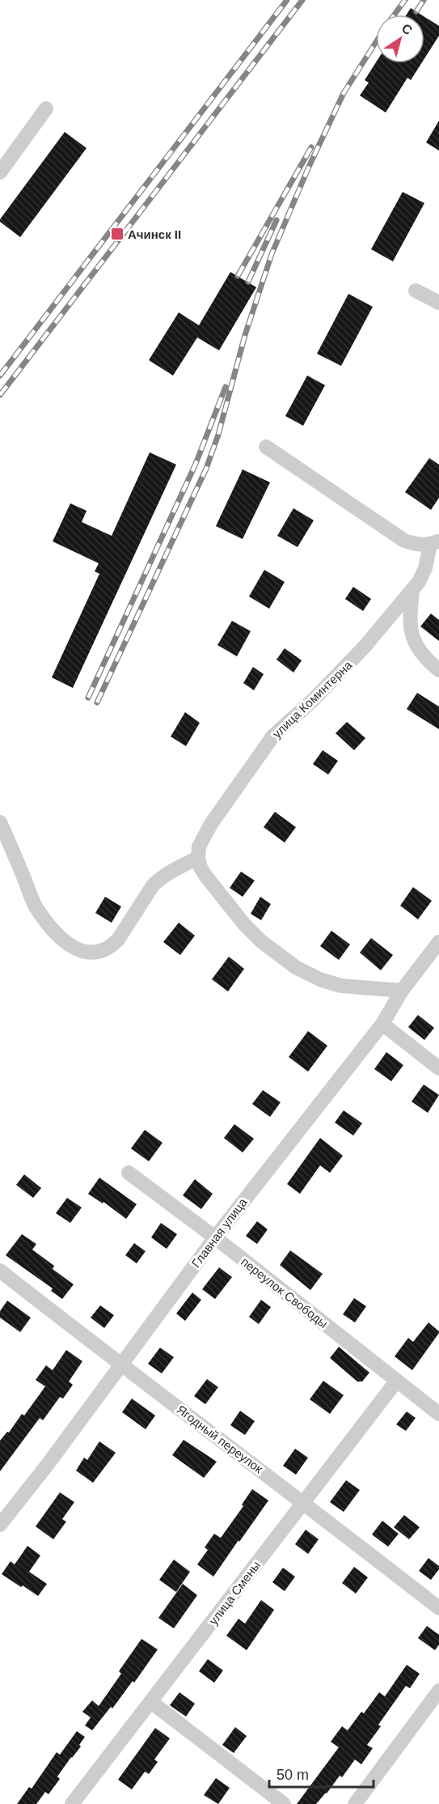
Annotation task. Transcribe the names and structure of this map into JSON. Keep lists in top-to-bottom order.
{
  "streets": {
    "street": [
      "улица Коминтерна",
      "Главная улица",
      "переулок Свободы",
      "Ягодный переулок",
      "улица Смены"
    ]
  },
  "crossings": [
    ["Главная улица", "переулок Свободы"],
    ["Главная улица", "Ягодный переулок"],
    ["переулок Свободы", "улица Смены"],
    ["Ягодный переулок", "улица Смены"]
  ],
  "places": {
    "transit": ["Ачинск II"]
  },
  "scale_bar": "50 m",
  "north": "top right"
}
